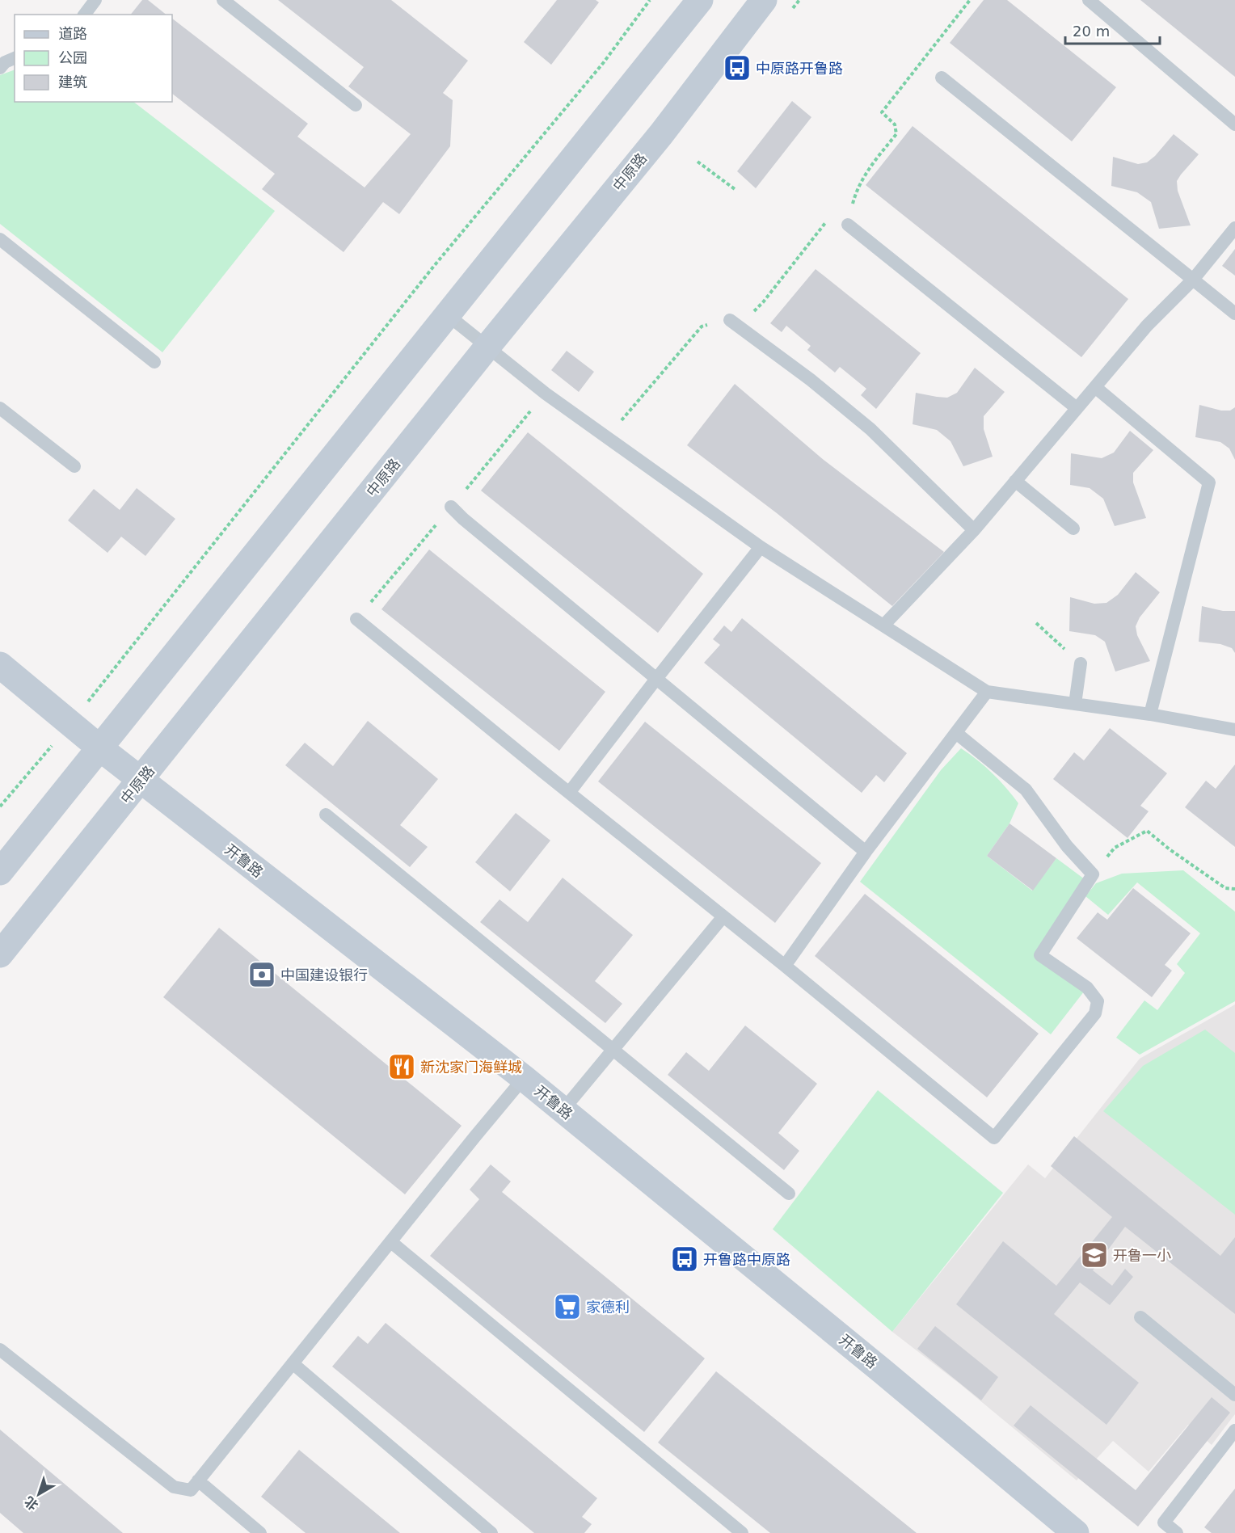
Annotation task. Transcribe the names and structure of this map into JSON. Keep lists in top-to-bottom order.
{
  "streets": {
    "main road": ["中原路", "开鲁路"]
  },
  "crossings": [
    ["中原路", "开鲁路"]
  ],
  "places": {
    "bus stop": ["中原路开鲁路", "开鲁路中原路"],
    "bank": ["中国建设银行"],
    "restaurant": ["新沈家门海鲜城"],
    "school or university": ["开鲁一小"],
    "supermarket": ["家德利"]
  },
  "legend": ["道路", "公园", "建筑"],
  "scale_bar": "20 m",
  "north": "bottom left"
}
